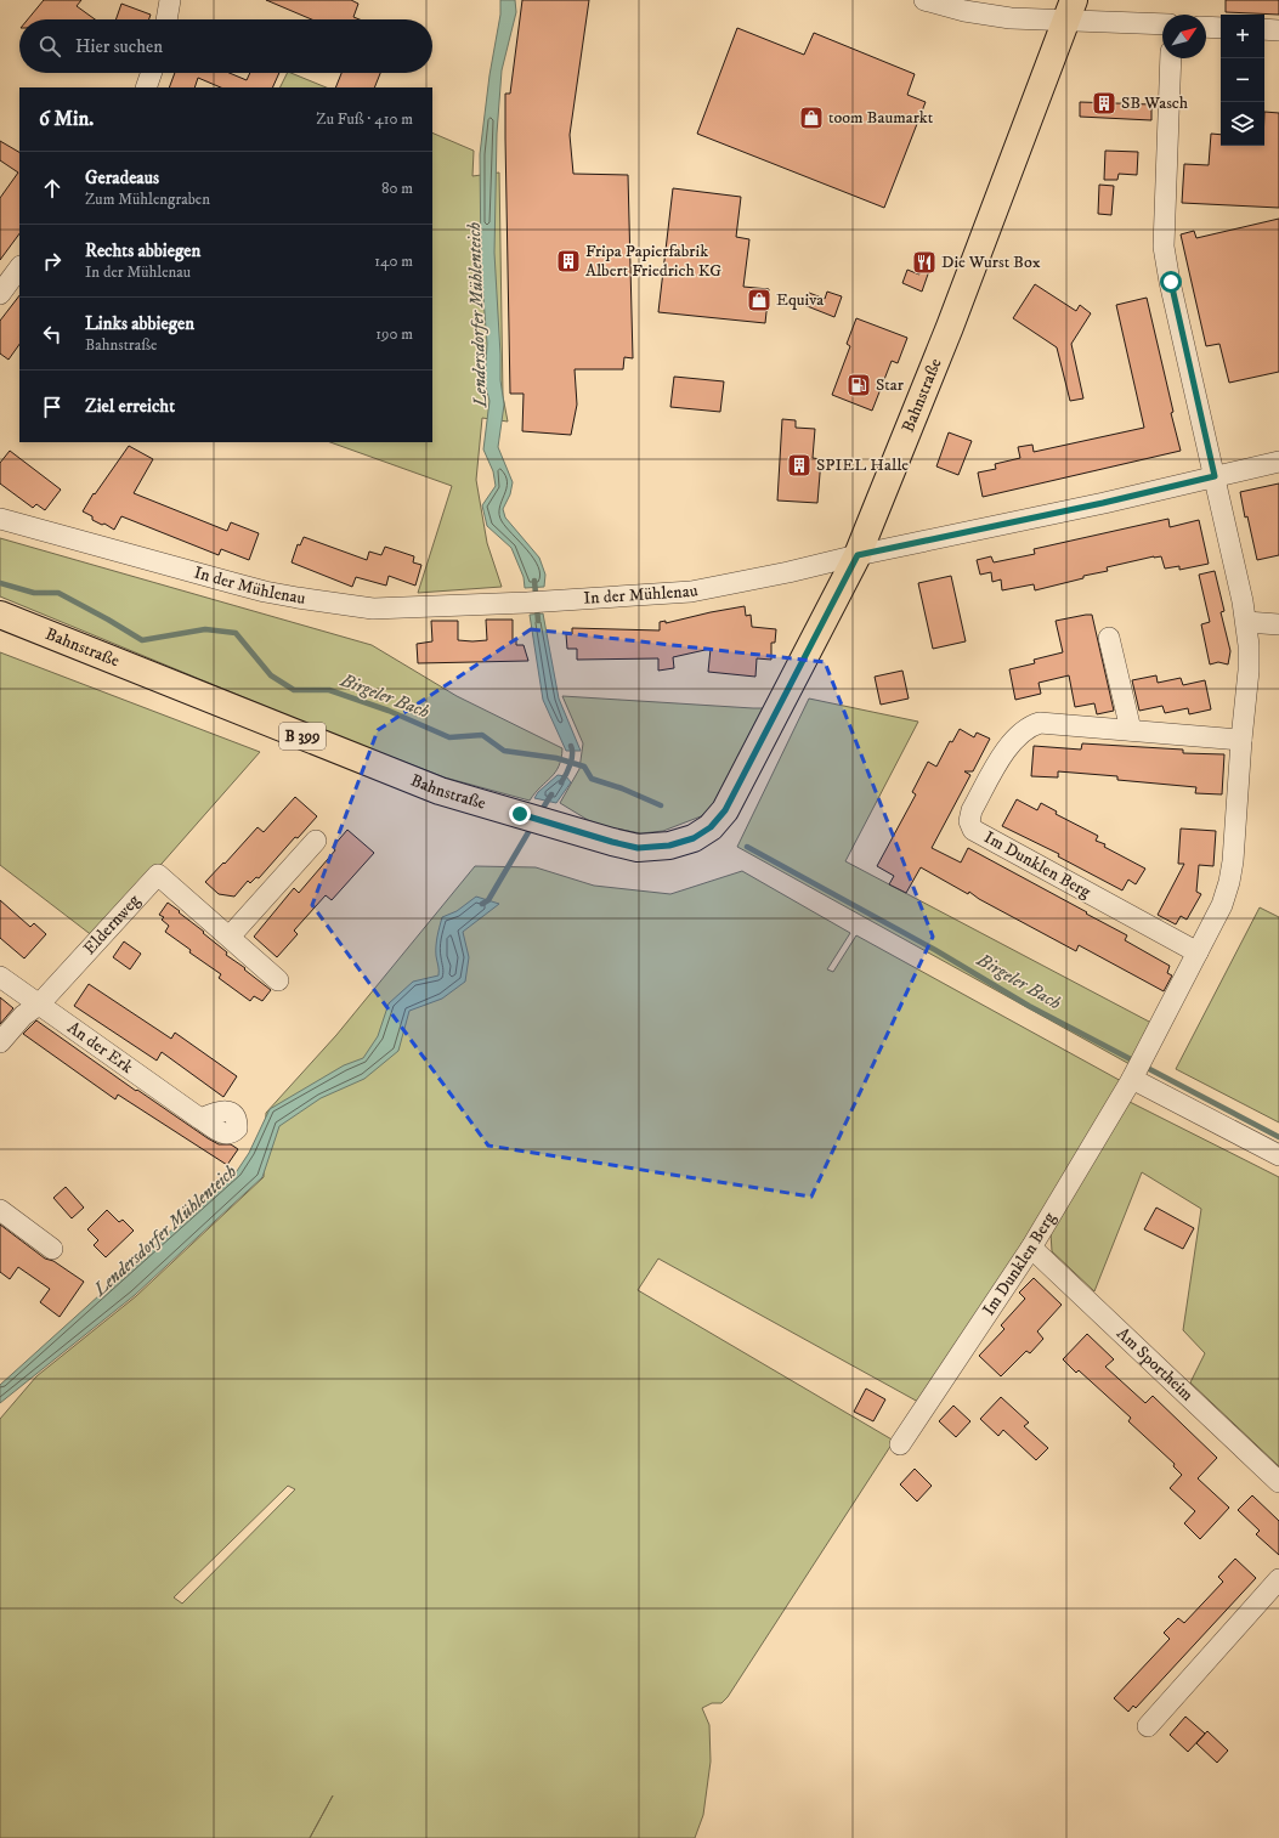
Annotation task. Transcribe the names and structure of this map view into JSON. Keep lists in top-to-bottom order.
{
  "streets": {
    "main road": ["Bahnstraße", "B 399"],
    "street": [
      "In der Mühlenau",
      "Im Dunklen Berg",
      "Eldernweg",
      "An der Erk",
      "Am Sportheim"
    ]
  },
  "crossings": [
    ["Bahnstraße", "In der Mühlenau"],
    ["In der Mühlenau", "Im Dunklen Berg"],
    ["Im Dunklen Berg", "Am Sportheim"],
    ["Eldernweg", "An der Erk"]
  ],
  "water": ["Lendersdorfer Mühlenteich", "Birgeler Bach"],
  "places": {
    "building": ["SB Wasch", "Fripa Papierfabrik Albert Friedrich KG", "SPIEL Halle"],
    "shop": ["toom Baumarkt", "Equiva"],
    "restaurant": ["Die Wurst Box"],
    "fuel station": ["Star"]
  },
  "north": "top right",
  "page": {
    "map_buttons": ["+", "−"],
    "search": "Hier suchen",
    "heading": ["6 Min.", "Zu Fuß · 410 m"],
    "list": [
      ["Geradeaus", "Zum Mühlengraben", "80 m"],
      ["Rechts abbiegen", "In der Mühlenau", "140 m"],
      ["Links abbiegen", "Bahnstraße", "190 m"],
      "Ziel erreicht"
    ]
  }
}
